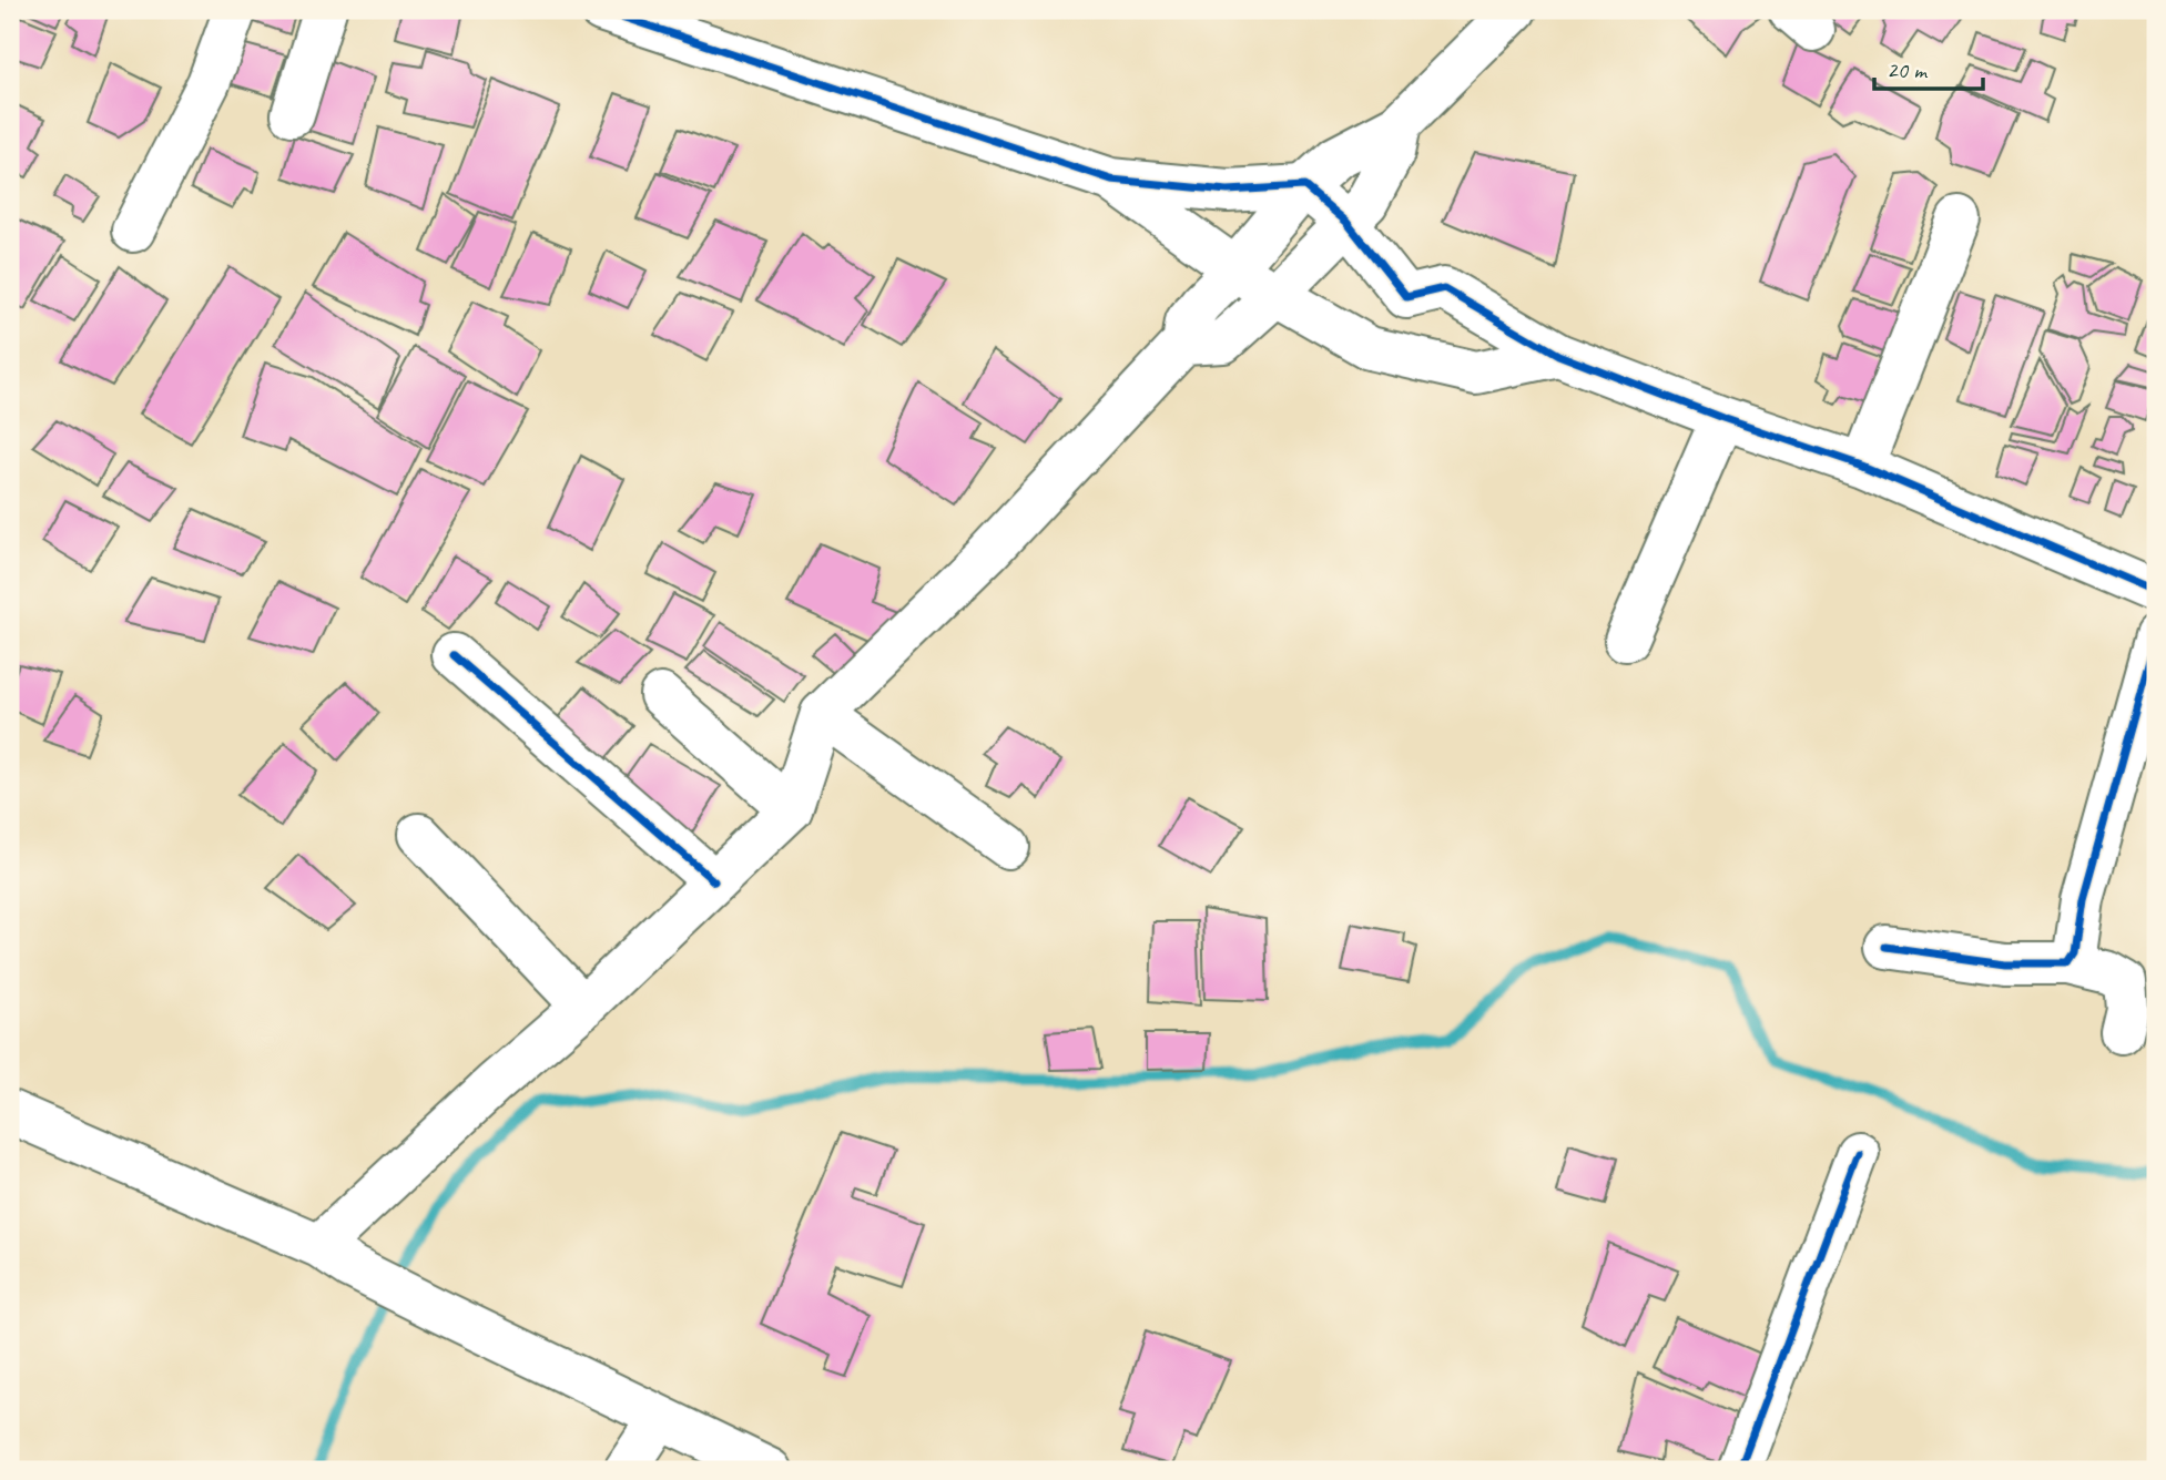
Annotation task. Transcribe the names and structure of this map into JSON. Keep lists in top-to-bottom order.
{
  "scale_bar": "20 m"
}
